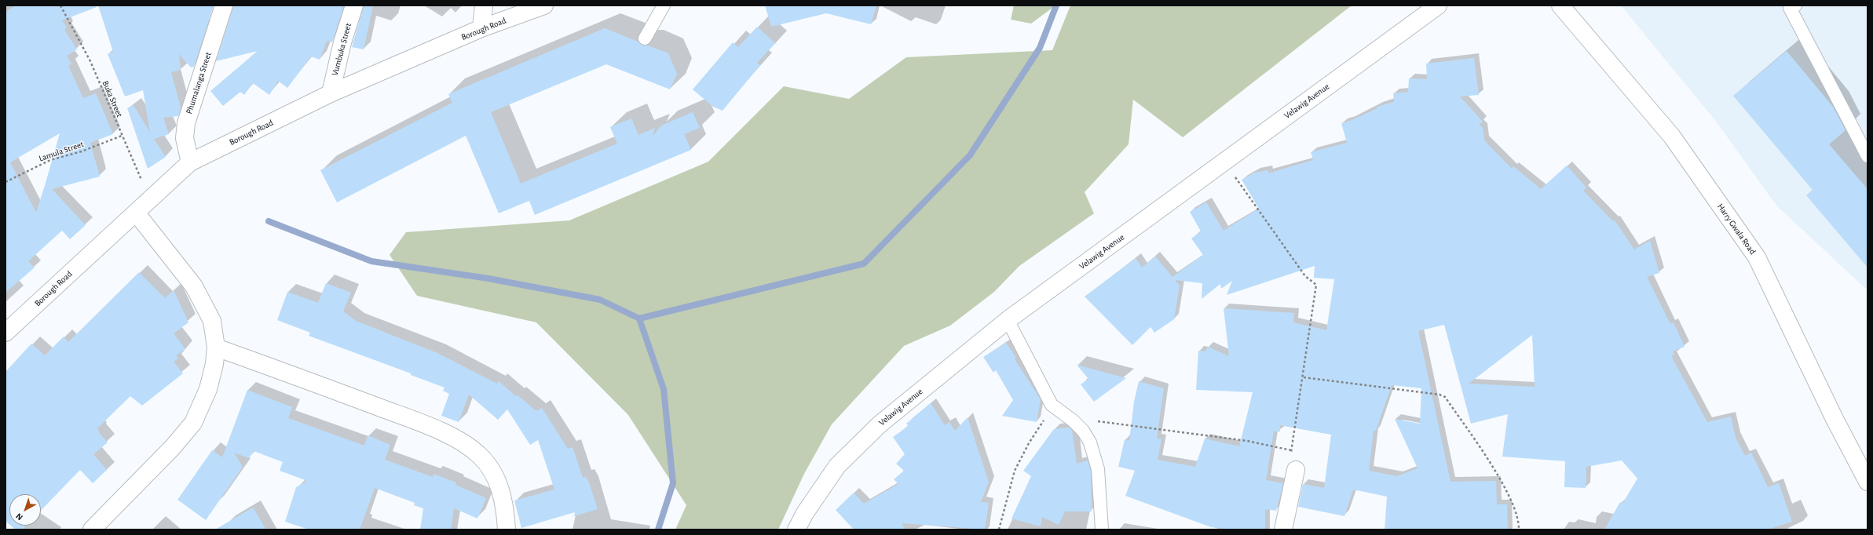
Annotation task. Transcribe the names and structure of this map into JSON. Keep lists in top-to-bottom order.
{
  "streets": {
    "street": [
      "Borough Road",
      "Vumbuka Street",
      "Phumalanga Street",
      "Velawig Avenue",
      "Harry Gwala Road"
    ],
    "path": ["Buka Street", "Lamula Street"]
  },
  "crossings": [
    ["Borough Road", "Vumbuka Street"],
    ["Borough Road", "Phumalanga Street"],
    ["Borough Road", "Buka Street"],
    ["Buka Street", "Lamula Street"]
  ],
  "north": "bottom left"
}
